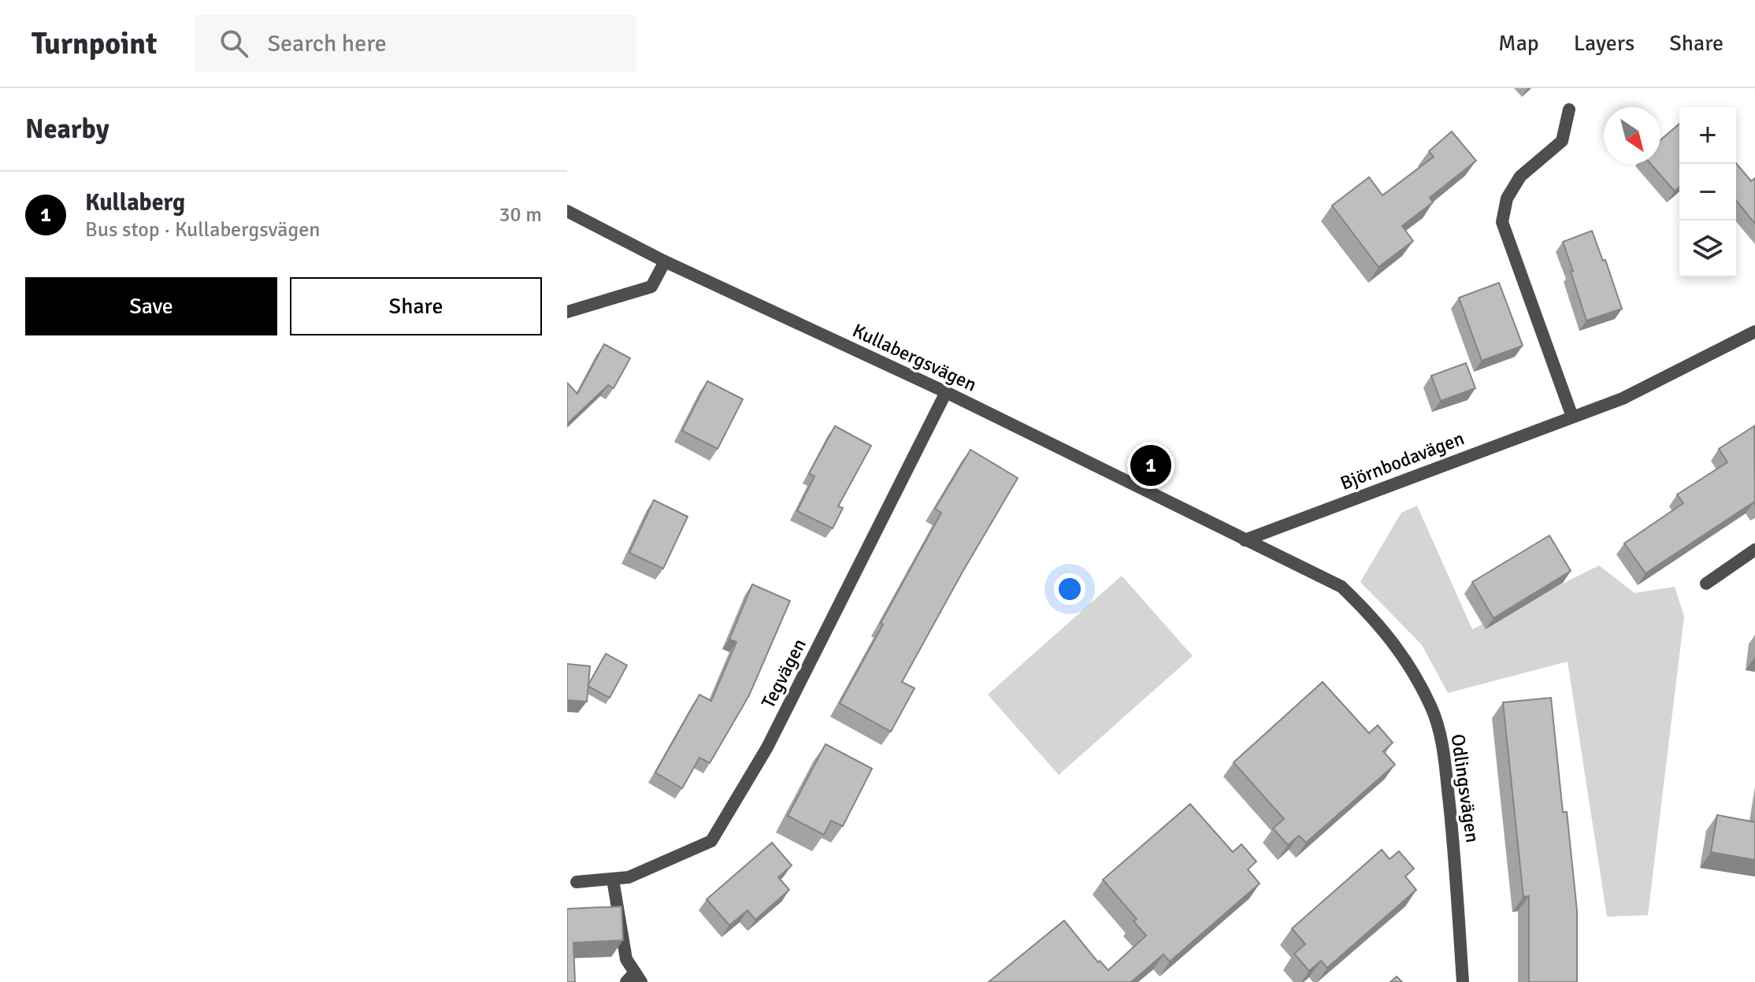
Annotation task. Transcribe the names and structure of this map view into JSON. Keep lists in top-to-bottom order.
{
  "streets": {
    "street": [
      "Kullabergsvägen",
      "Björnbodavägen",
      "Tegvägen",
      "Odlingsvägen"
    ]
  },
  "crossings": [
    ["Kullabergsvägen", "Björnbodavägen"],
    ["Kullabergsvägen", "Tegvägen"],
    ["Kullabergsvägen", "Odlingsvägen"],
    ["Björnbodavägen", "Odlingsvägen"]
  ],
  "north": "bottom right",
  "page": {
    "header": "Turnpoint",
    "search": "Search here",
    "nav": ["Map", "Layers", "Share"],
    "heading": "Nearby",
    "map_buttons": ["+", "−"],
    "list": [
      {
        "mark": "1",
        "name": "Kullaberg",
        "note": "Bus stop · Kullabergsvägen",
        "value": "30 m"
      }
    ],
    "buttons": ["Save", "Share"],
    "pins": "1"
  }
}
